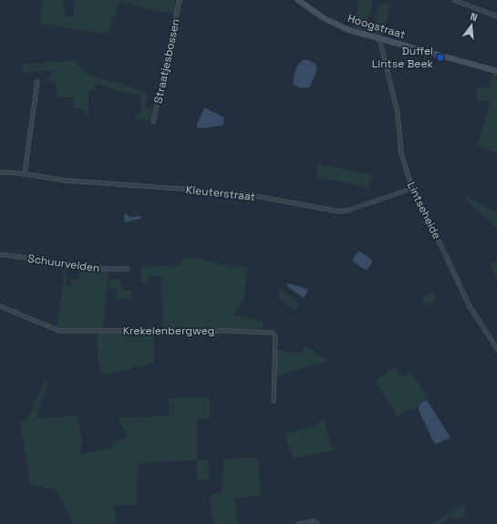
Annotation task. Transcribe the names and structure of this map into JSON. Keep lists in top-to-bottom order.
{
  "streets": {
    "street": [
      "Hoogstraat",
      "Straatjesbossen",
      "Kleuterstraat",
      "Lintseheide",
      "Schuurvelden",
      "Krekelenbergweg"
    ]
  },
  "crossings": [
    ["Hoogstraat", "Lintseheide"],
    ["Kleuterstraat", "Lintseheide"]
  ],
  "places": {
    "transit": ["Duffel Lintse Beek"]
  },
  "north": "top"
}
